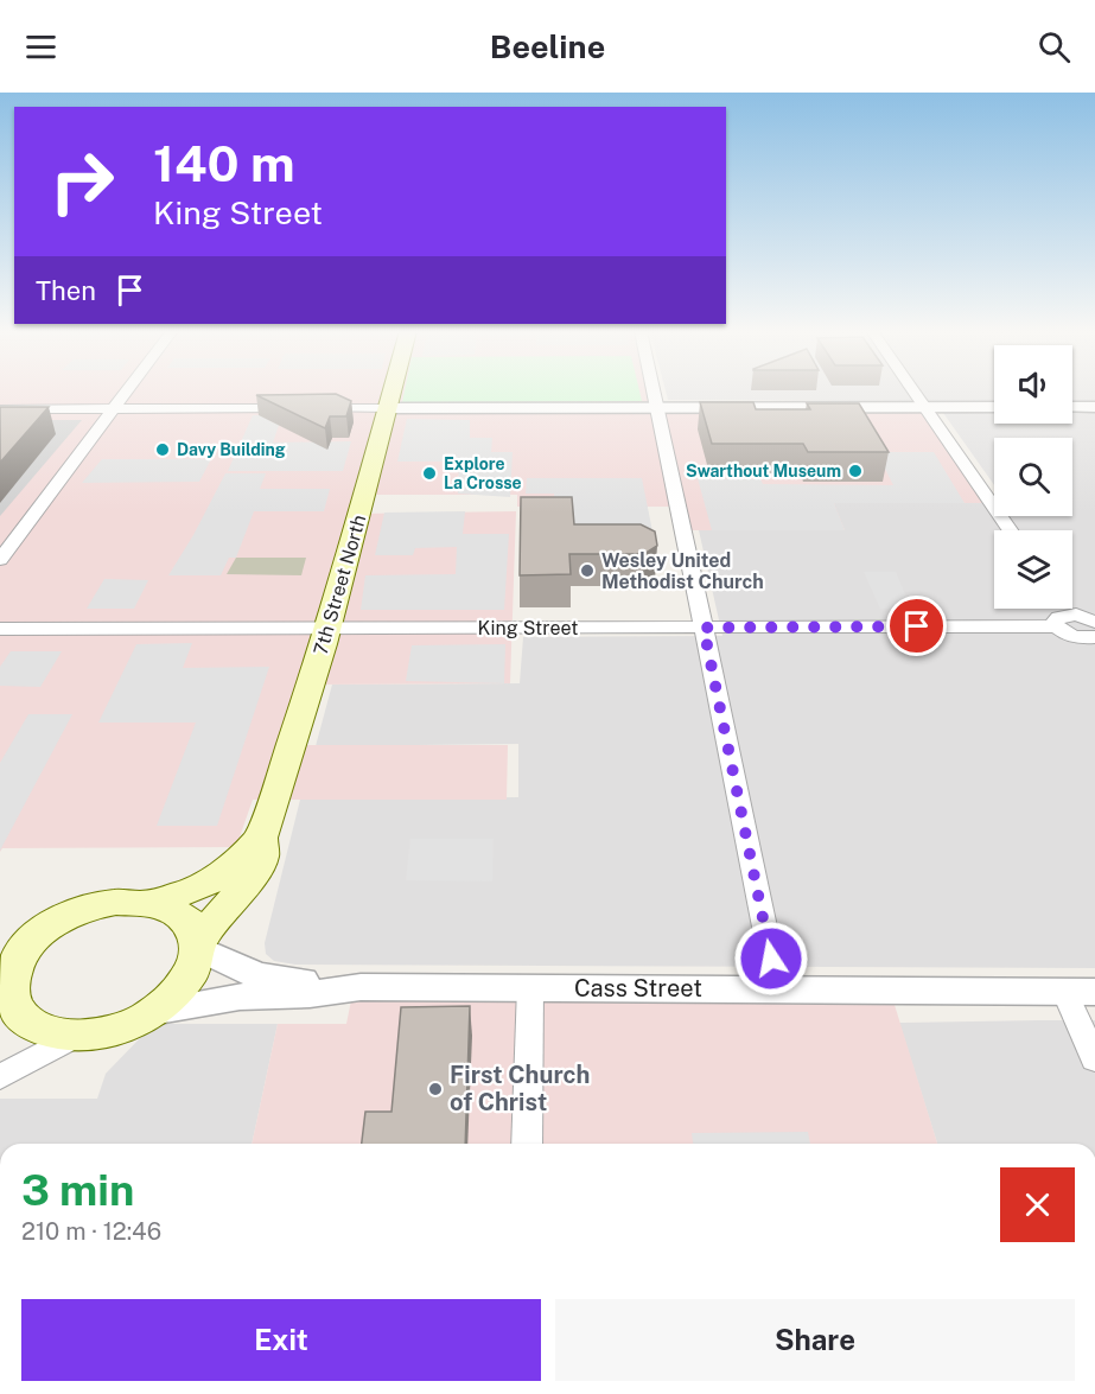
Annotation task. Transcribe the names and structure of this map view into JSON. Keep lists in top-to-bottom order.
{
  "streets": {
    "main road": ["7th Street North"],
    "street": ["King Street", "Cass Street"]
  },
  "crossings": [
    ["7th Street North", "King Street"],
    ["7th Street North", "Cass Street"]
  ],
  "places": [
    "Davy Building",
    "Swarthout Museum",
    "Explore La Crosse",
    "Wesley United Methodist Church",
    "First Church of Christ"
  ],
  "page": {
    "header": "Beeline",
    "turn": ["140 m", "King Street"],
    "then": "Then",
    "heading": ["3 min", "210 m · 12:46"],
    "buttons": ["Exit", "Share"]
  }
}
